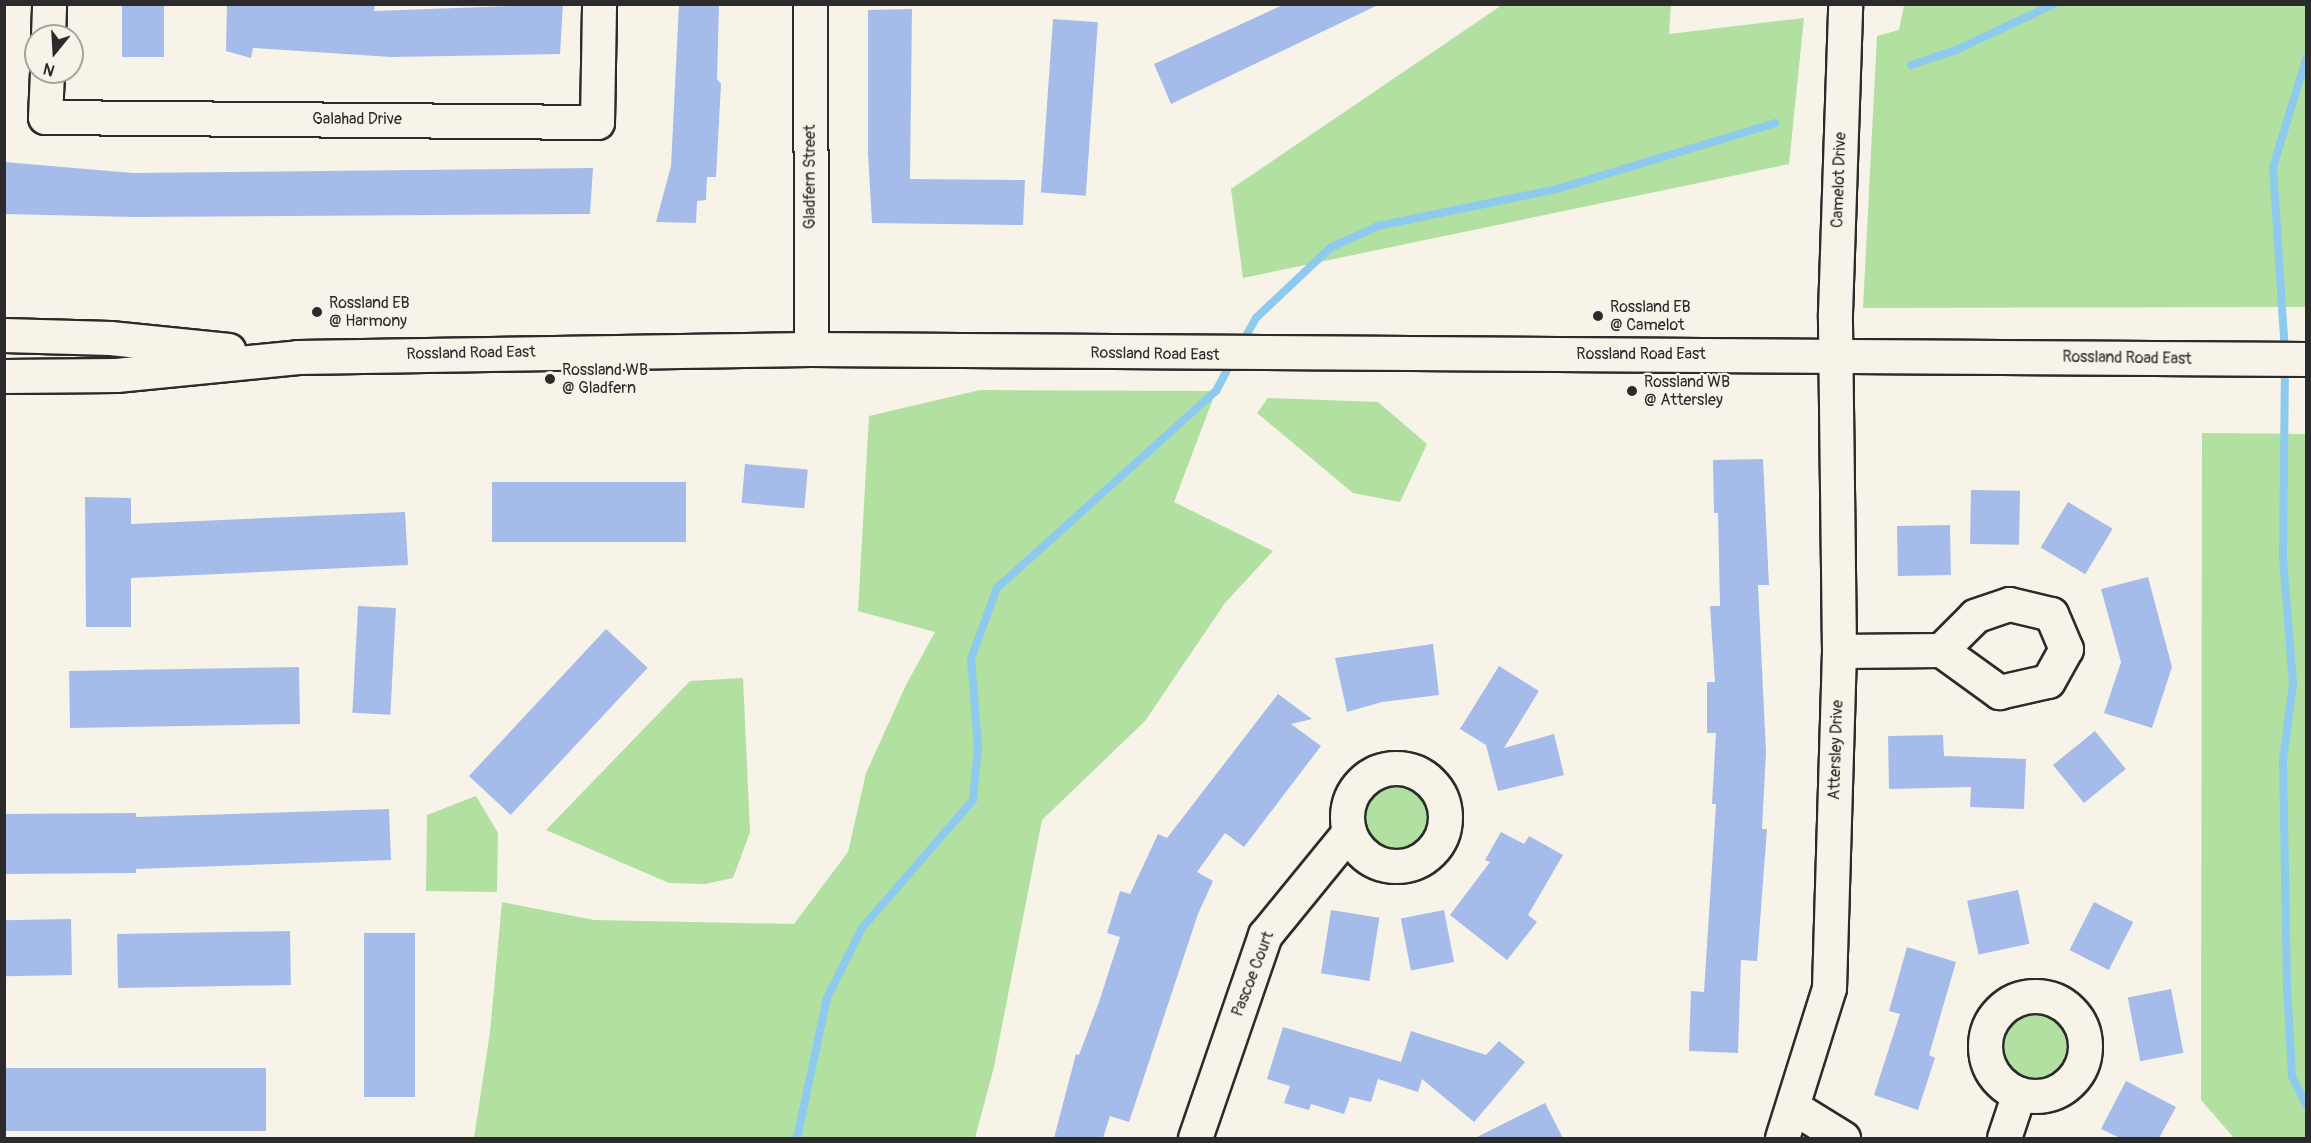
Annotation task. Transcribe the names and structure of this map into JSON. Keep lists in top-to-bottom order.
{
  "streets": {
    "street": [
      "Galahad Drive",
      "Gladfern Street",
      "Camelot Drive",
      "Rossland Road East",
      "Attersley Drive",
      "Pascoe Court"
    ]
  },
  "crossings": [
    ["Gladfern Street", "Rossland Road East"],
    ["Camelot Drive", "Rossland Road East"],
    ["Camelot Drive", "Attersley Drive"],
    ["Rossland Road East", "Attersley Drive"]
  ],
  "places": [
    "Rossland EB @ Harmony",
    "Rossland EB @ Camelot",
    "Rossland WB @ Gladfern",
    "Rossland WB @ Attersley"
  ],
  "north": "bottom"
}
